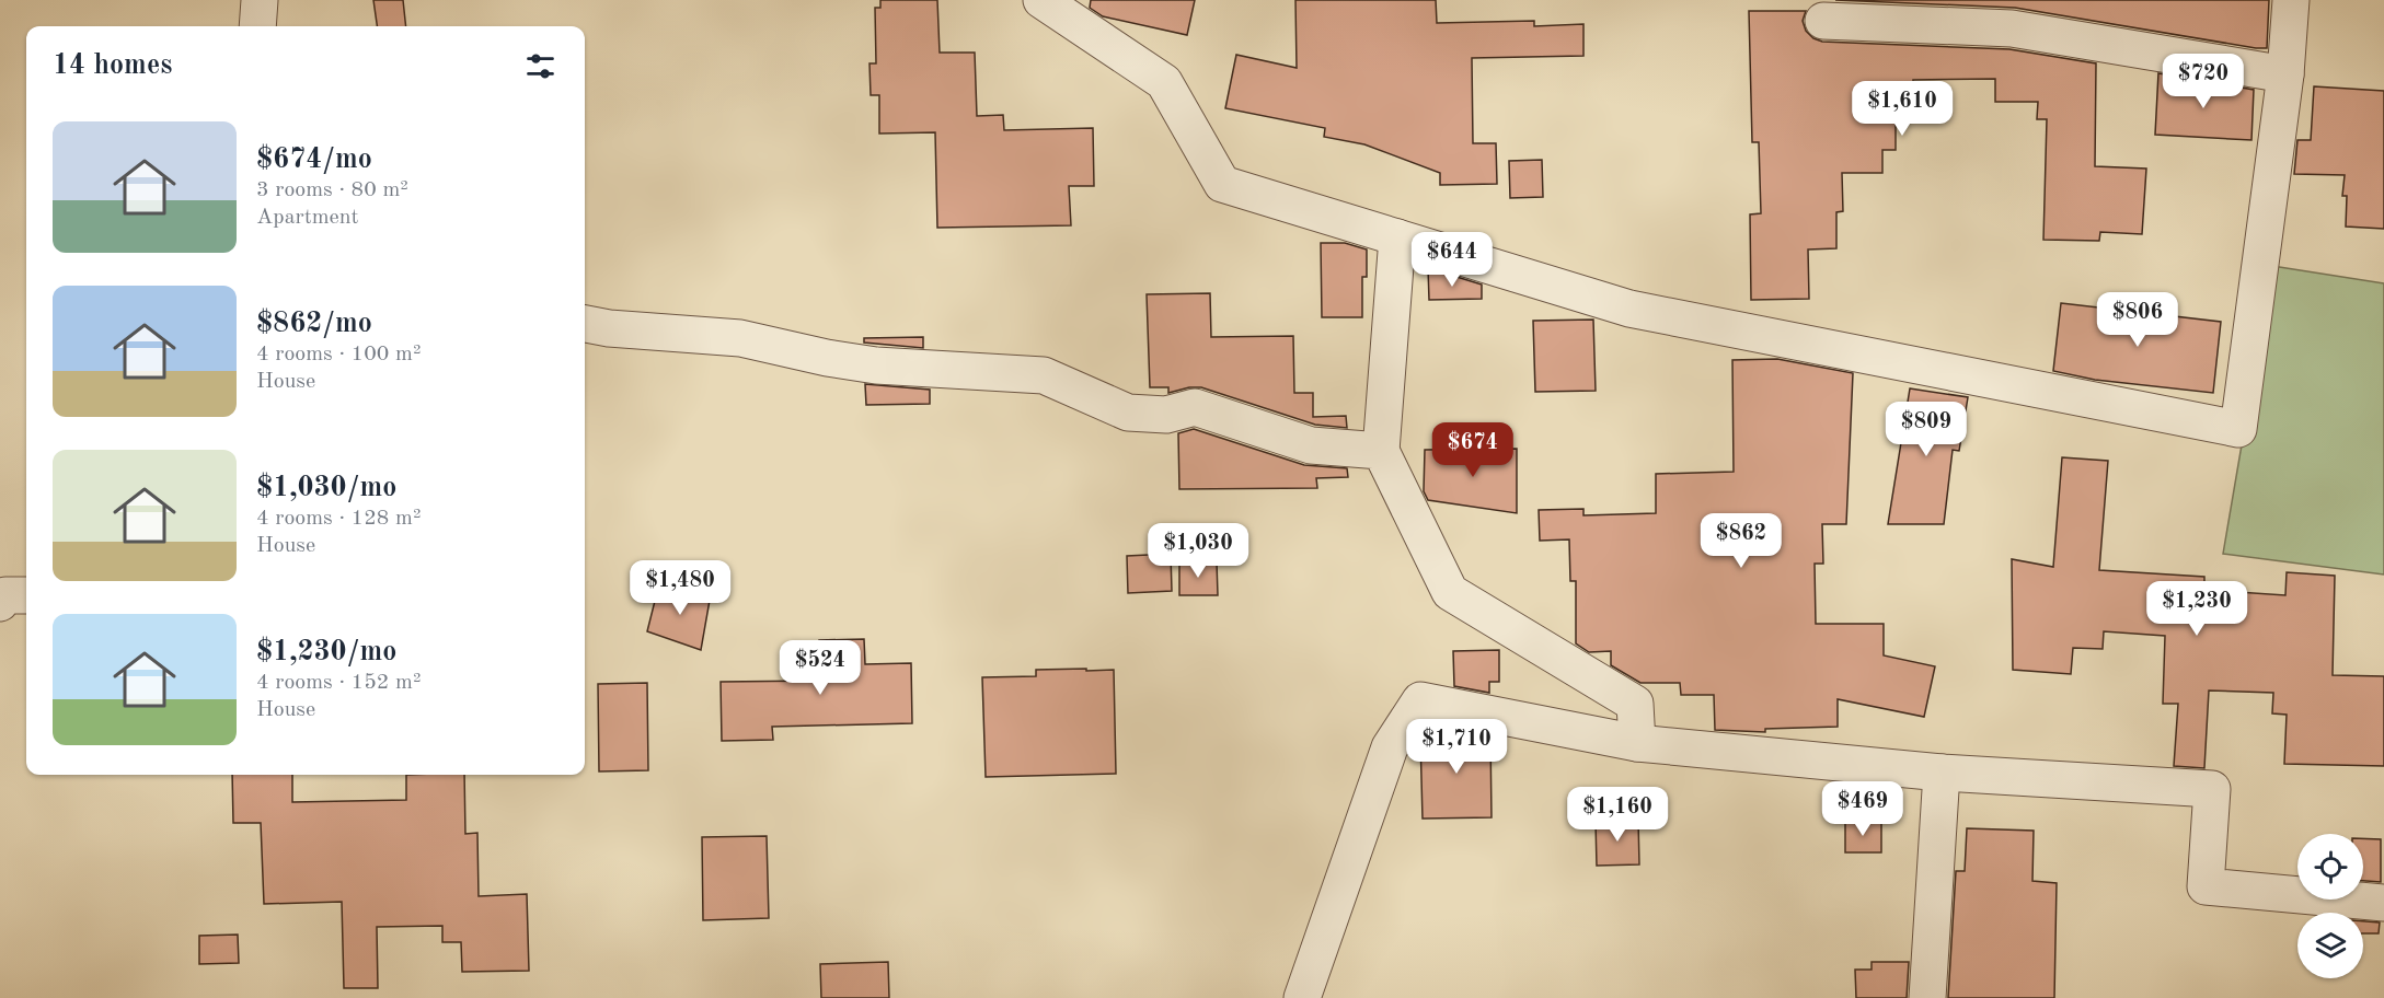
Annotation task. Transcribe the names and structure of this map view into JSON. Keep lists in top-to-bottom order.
{
  "page": {
    "heading": "14 homes",
    "price": [
      "$720",
      "$1,610",
      "$644",
      "$806",
      "$809",
      "$674",
      "$862",
      "$1,030",
      "$1,480",
      "$1,230",
      "$524",
      "$1,710",
      "$469",
      "$1,160"
    ],
    "list": [
      {
        "name": "$674/mo",
        "note": "3 rooms · 80 m² · Apartment"
      },
      {
        "name": "$862/mo",
        "note": "4 rooms · 100 m² · House"
      },
      {
        "name": "$1,030/mo",
        "note": "4 rooms · 128 m² · House"
      },
      {
        "name": "$1,230/mo",
        "note": "4 rooms · 152 m² · House"
      }
    ]
  }
}
